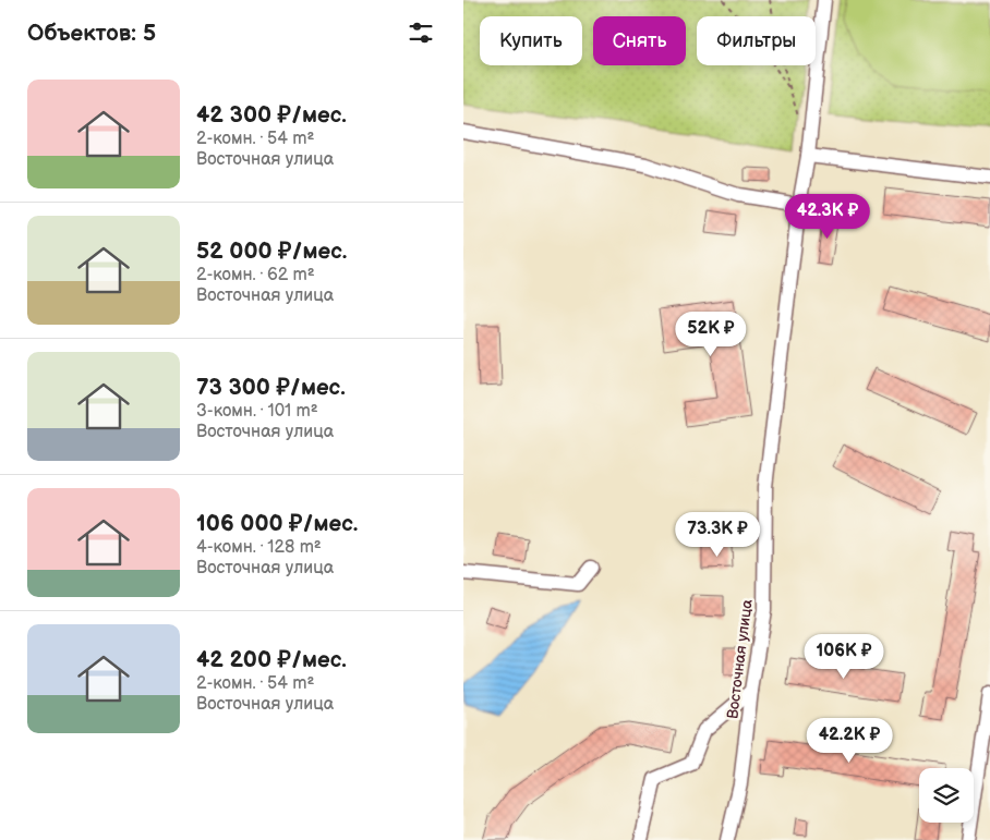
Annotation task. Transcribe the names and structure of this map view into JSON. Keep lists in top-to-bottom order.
{
  "streets": {
    "street": ["Восточная улица"]
  },
  "page": {
    "heading": "Объектов: 5",
    "chip": ["Купить", "Снять", "Фильтры"],
    "list": [
      {
        "name": "42 300 ₽/мес.",
        "note": "2-комн. · 54 m² · Восточная улица"
      },
      {
        "name": "52 000 ₽/мес.",
        "note": "2-комн. · 62 m² · Восточная улица"
      },
      {
        "name": "73 300 ₽/мес.",
        "note": "3-комн. · 101 m² · Восточная улица"
      },
      {
        "name": "106 000 ₽/мес.",
        "note": "4-комн. · 128 m² · Восточная улица"
      },
      {
        "name": "42 200 ₽/мес.",
        "note": "2-комн. · 54 m² · Восточная улица"
      }
    ],
    "price": [
      "42.3K ₽",
      "52K ₽",
      "73.3K ₽",
      "106K ₽",
      "42.2K ₽"
    ]
  }
}
